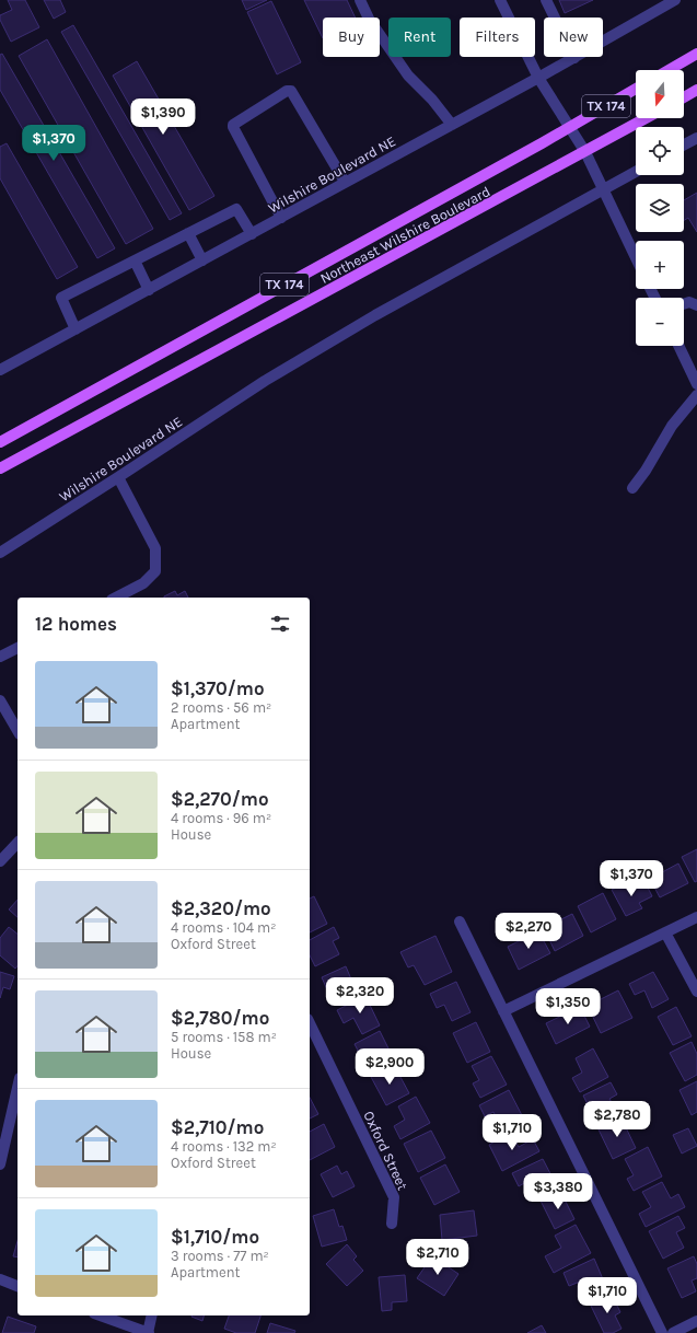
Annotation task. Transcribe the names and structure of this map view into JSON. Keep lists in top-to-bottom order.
{
  "streets": {
    "main road": ["TX 174", "Northeast Wilshire Boulevard"],
    "street": ["Wilshire Boulevard NE", "Oxford Street"]
  },
  "north": "bottom",
  "page": {
    "chip": [
      "Buy",
      "Rent",
      "Filters",
      "New"
    ],
    "map_buttons": ["+", "−"],
    "price": [
      "$1,390",
      "$1,370",
      "$1,370",
      "$2,270",
      "$2,320",
      "$1,350",
      "$2,900",
      "$2,780",
      "$1,710",
      "$3,380",
      "$2,710",
      "$1,710"
    ],
    "heading": "12 homes",
    "list": [
      {
        "name": "$1,370/mo",
        "note": "2 rooms · 56 m² · Apartment"
      },
      {
        "name": "$2,270/mo",
        "note": "4 rooms · 96 m² · House"
      },
      {
        "name": "$2,320/mo",
        "note": "4 rooms · 104 m² · Oxford Street"
      },
      {
        "name": "$2,780/mo",
        "note": "5 rooms · 158 m² · House"
      },
      {
        "name": "$2,710/mo",
        "note": "4 rooms · 132 m² · Oxford Street"
      },
      {
        "name": "$1,710/mo",
        "note": "3 rooms · 77 m² · Apartment"
      }
    ]
  }
}
